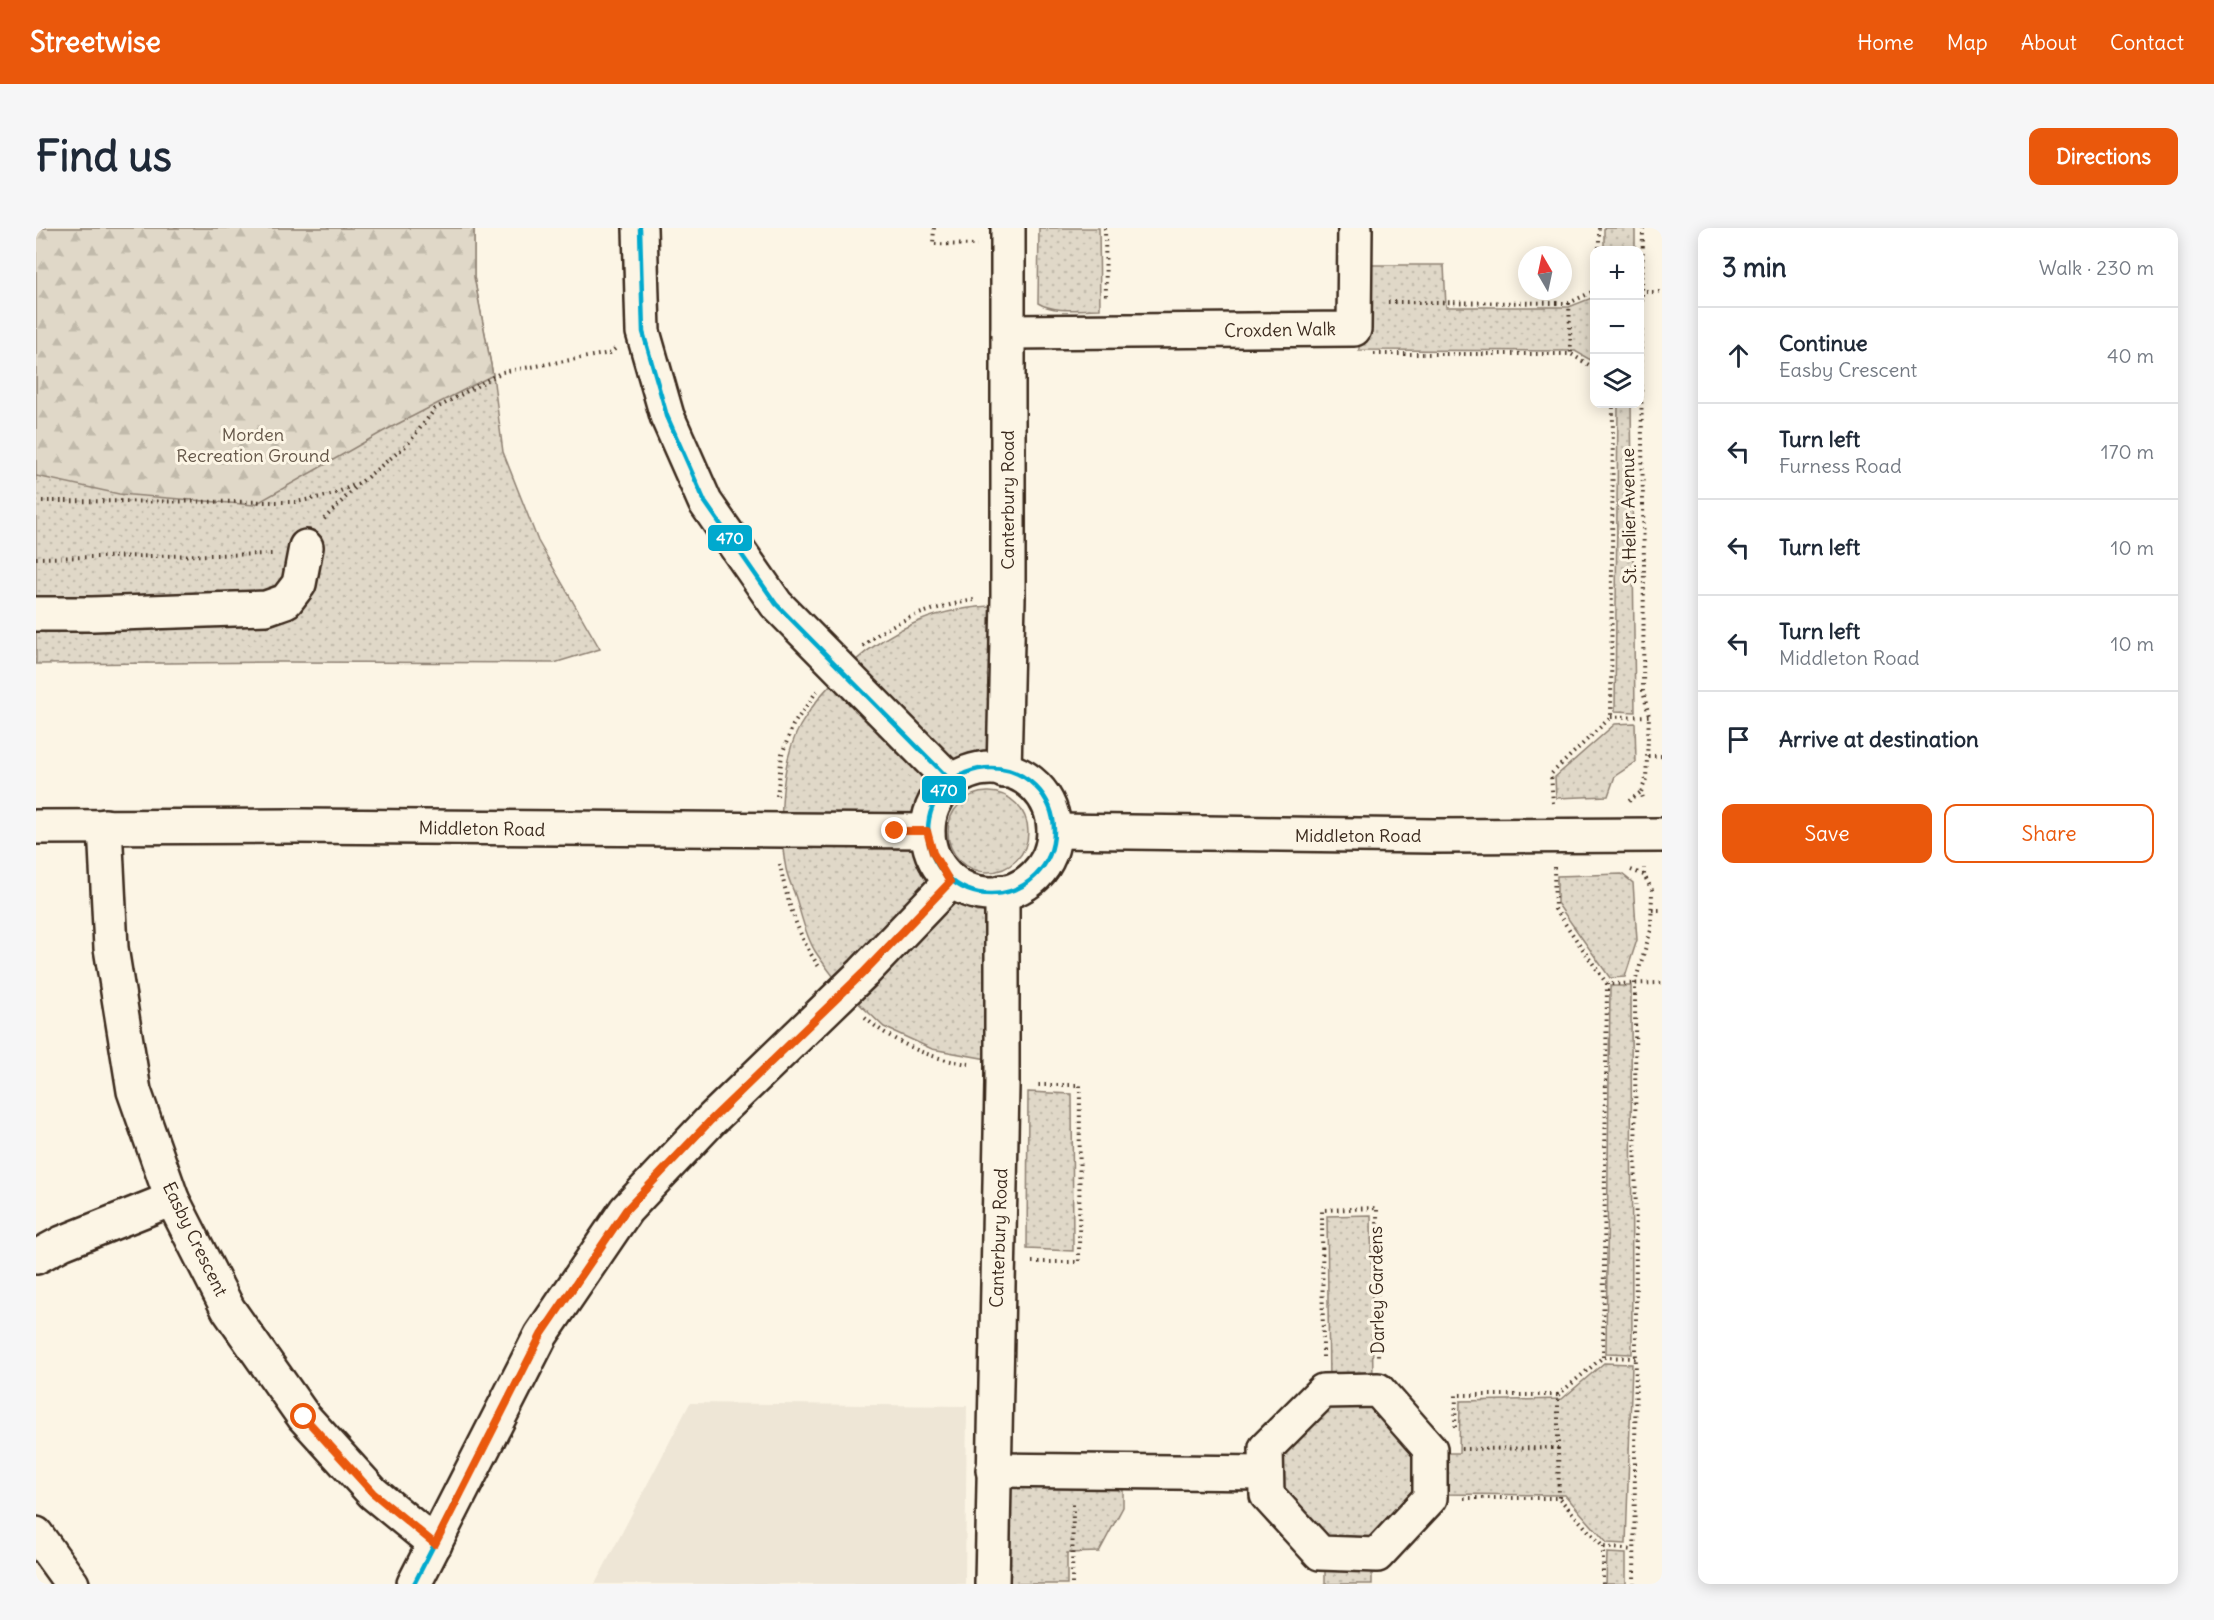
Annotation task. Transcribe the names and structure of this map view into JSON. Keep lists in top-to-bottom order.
{
  "streets": {
    "street": [
      "Croxden Walk",
      "Canterbury Road",
      "Middleton Road",
      "Easby Crescent"
    ],
    "path": ["St. Helier Avenue", "Darley Gardens"]
  },
  "crossings": [
    ["Croxden Walk", "Canterbury Road"],
    ["Canterbury Road", "Middleton Road"],
    ["Middleton Road", "Easby Crescent"]
  ],
  "parks": ["Morden Recreation Ground"],
  "lines": ["transit line 470"],
  "north": "top",
  "page": {
    "header": "Streetwise",
    "nav": [
      "Home",
      "Map",
      "About",
      "Contact"
    ],
    "buttons": [
      "Directions",
      ["Save", "Share"]
    ],
    "title": "Find us",
    "heading": ["3 min", "Walk · 230 m"],
    "map_buttons": ["+", "−"],
    "list": [
      ["Continue", "Easby Crescent", "40 m"],
      ["Turn left", "Furness Road", "170 m"],
      ["Turn left", "10 m"],
      ["Turn left", "Middleton Road", "10 m"],
      "Arrive at destination"
    ]
  }
}
